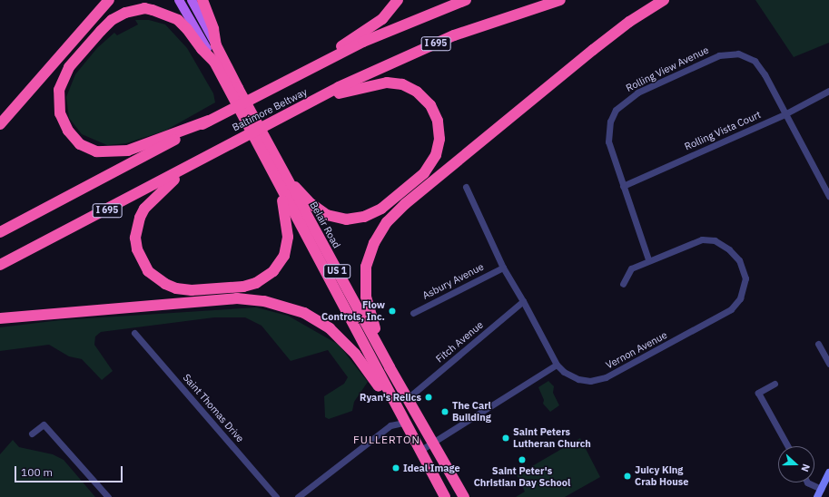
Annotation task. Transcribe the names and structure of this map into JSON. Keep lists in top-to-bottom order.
{
  "streets": {
    "highway": [
      "I 695",
      "Baltimore Beltway",
      "Belair Road",
      "US 1"
    ],
    "street": [
      "Rolling View Avenue",
      "Rolling Vista Court",
      "Asbury Avenue",
      "Fitch Avenue",
      "Vernon Avenue",
      "Saint Thomas Drive"
    ]
  },
  "crossings": [
    ["Rolling View Avenue", "Rolling Vista Court"],
    ["Rolling View Avenue", "Vernon Avenue"],
    ["Belair Road", "Fitch Avenue"],
    ["Asbury Avenue", "Vernon Avenue"],
    ["Fitch Avenue", "Vernon Avenue"]
  ],
  "districts": ["FULLERTON"],
  "places": [
    "Flow Controls, Inc.",
    "Ryan's Relics",
    "The Carl Building",
    "Saint Peters Lutheran Church",
    "Saint Peter's Christian Day School",
    "Ideal Image",
    "Juicy King Crab House"
  ],
  "scale_bar": "100 m",
  "north": "right"
}
